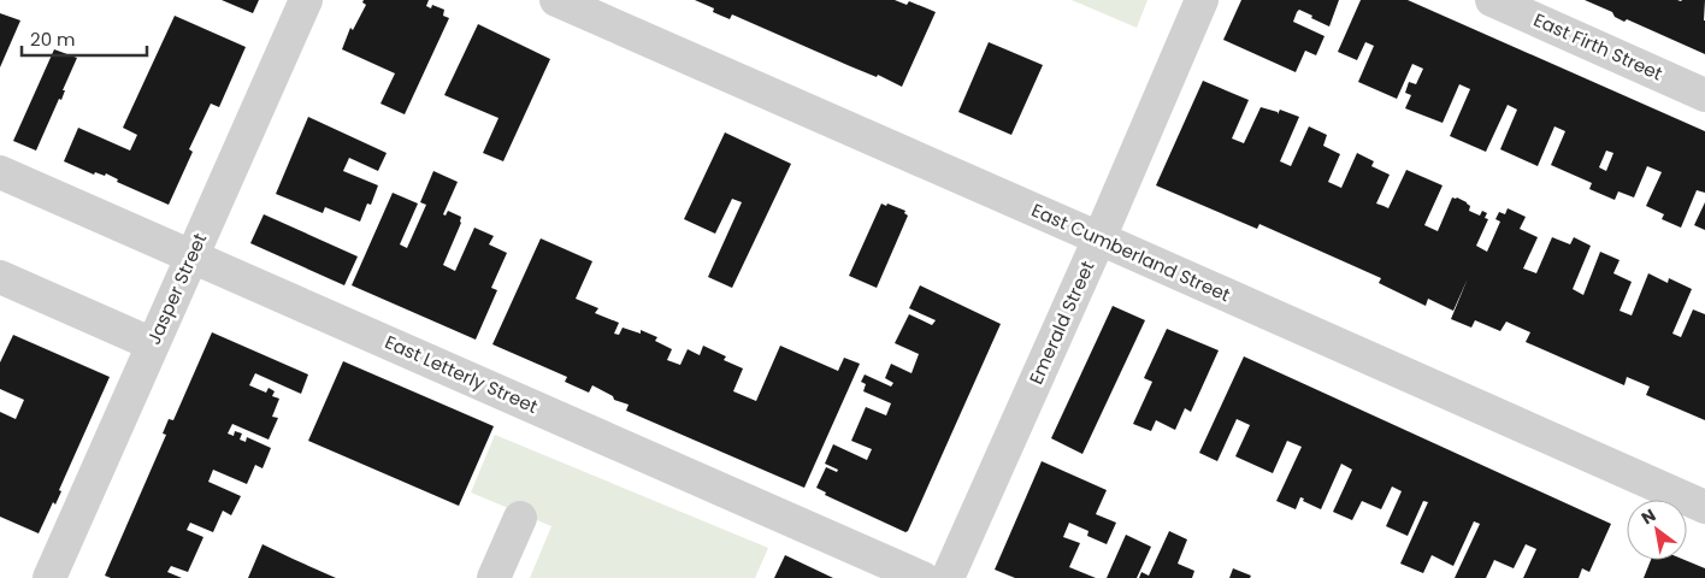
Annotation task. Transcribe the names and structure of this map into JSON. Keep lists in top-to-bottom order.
{
  "streets": {
    "street": [
      "East Firth Street",
      "East Cumberland Street",
      "Jasper Street",
      "Emerald Street",
      "East Letterly Street"
    ]
  },
  "crossings": [
    ["East Cumberland Street", "Emerald Street"],
    ["Jasper Street", "East Letterly Street"]
  ],
  "scale_bar": "20 m",
  "north": "top left"
}
